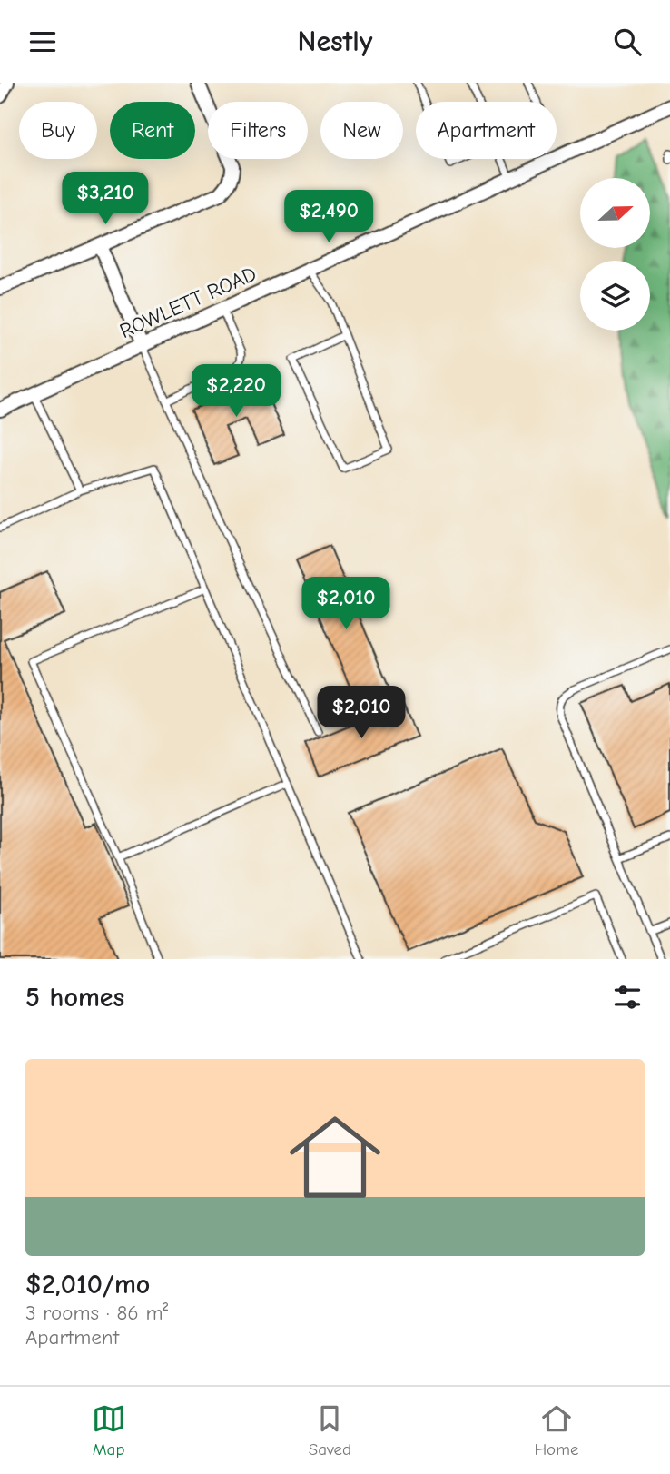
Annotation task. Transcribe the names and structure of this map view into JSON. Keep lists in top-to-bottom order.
{
  "streets": {
    "street": ["ROWLETT ROAD"]
  },
  "north": "right",
  "page": {
    "header": "Nestly",
    "chip": [
      "Buy",
      "Rent",
      "Filters",
      "New",
      "Apartment"
    ],
    "price": [
      "$3,210",
      "$2,490",
      "$2,220",
      "$2,010",
      "$2,010"
    ],
    "heading": "5 homes",
    "list": [
      {
        "name": "$2,010/mo",
        "note": "3 rooms · 86 m² · Apartment"
      }
    ],
    "tabs": ["Map", "Saved", "Home"]
  }
}
